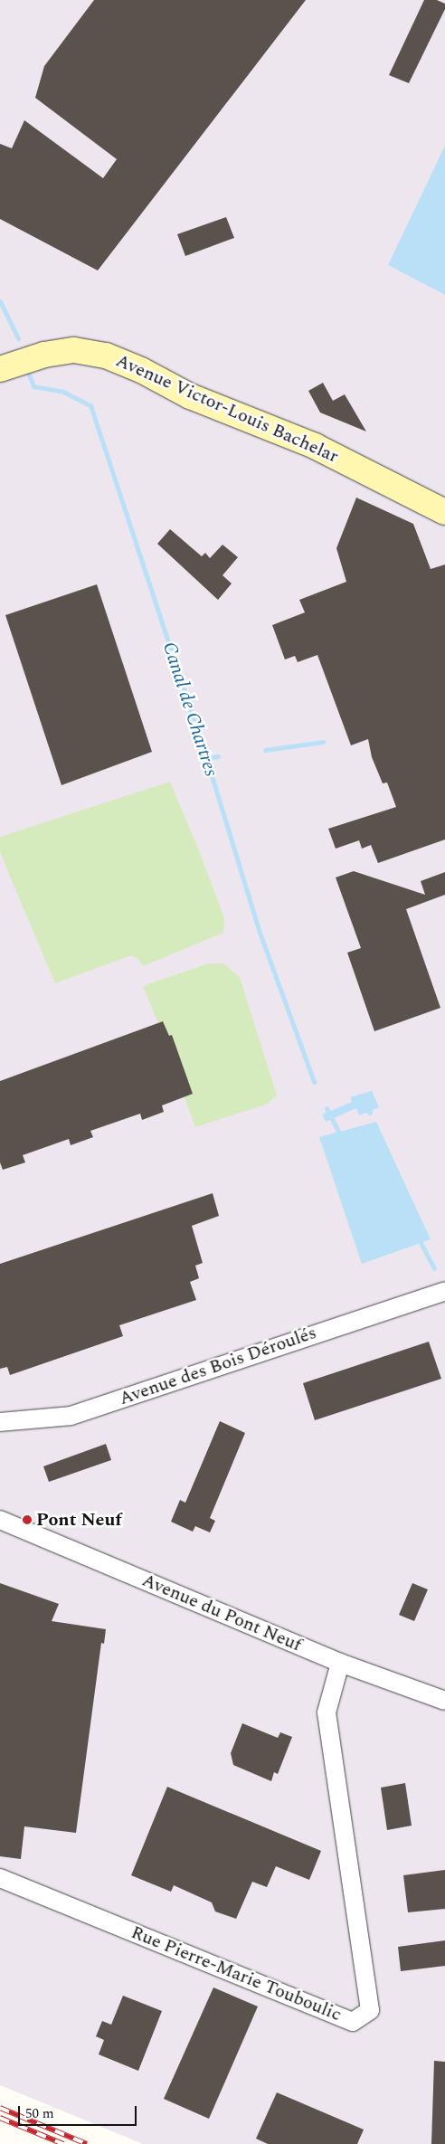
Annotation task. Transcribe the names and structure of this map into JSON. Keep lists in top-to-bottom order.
{
  "streets": {
    "main road": ["Avenue Victor-Louis Bachelar"],
    "street": ["Avenue des Bois Déroulés", "Avenue du Pont Neuf", "Rue Pierre-Marie Touboulic"]
  },
  "crossings": [
    ["Avenue du Pont Neuf", "Rue Pierre-Marie Touboulic"]
  ],
  "water": ["Canal de Chartres"],
  "places": ["Pont Neuf"],
  "scale_bar": "50 m"
}
